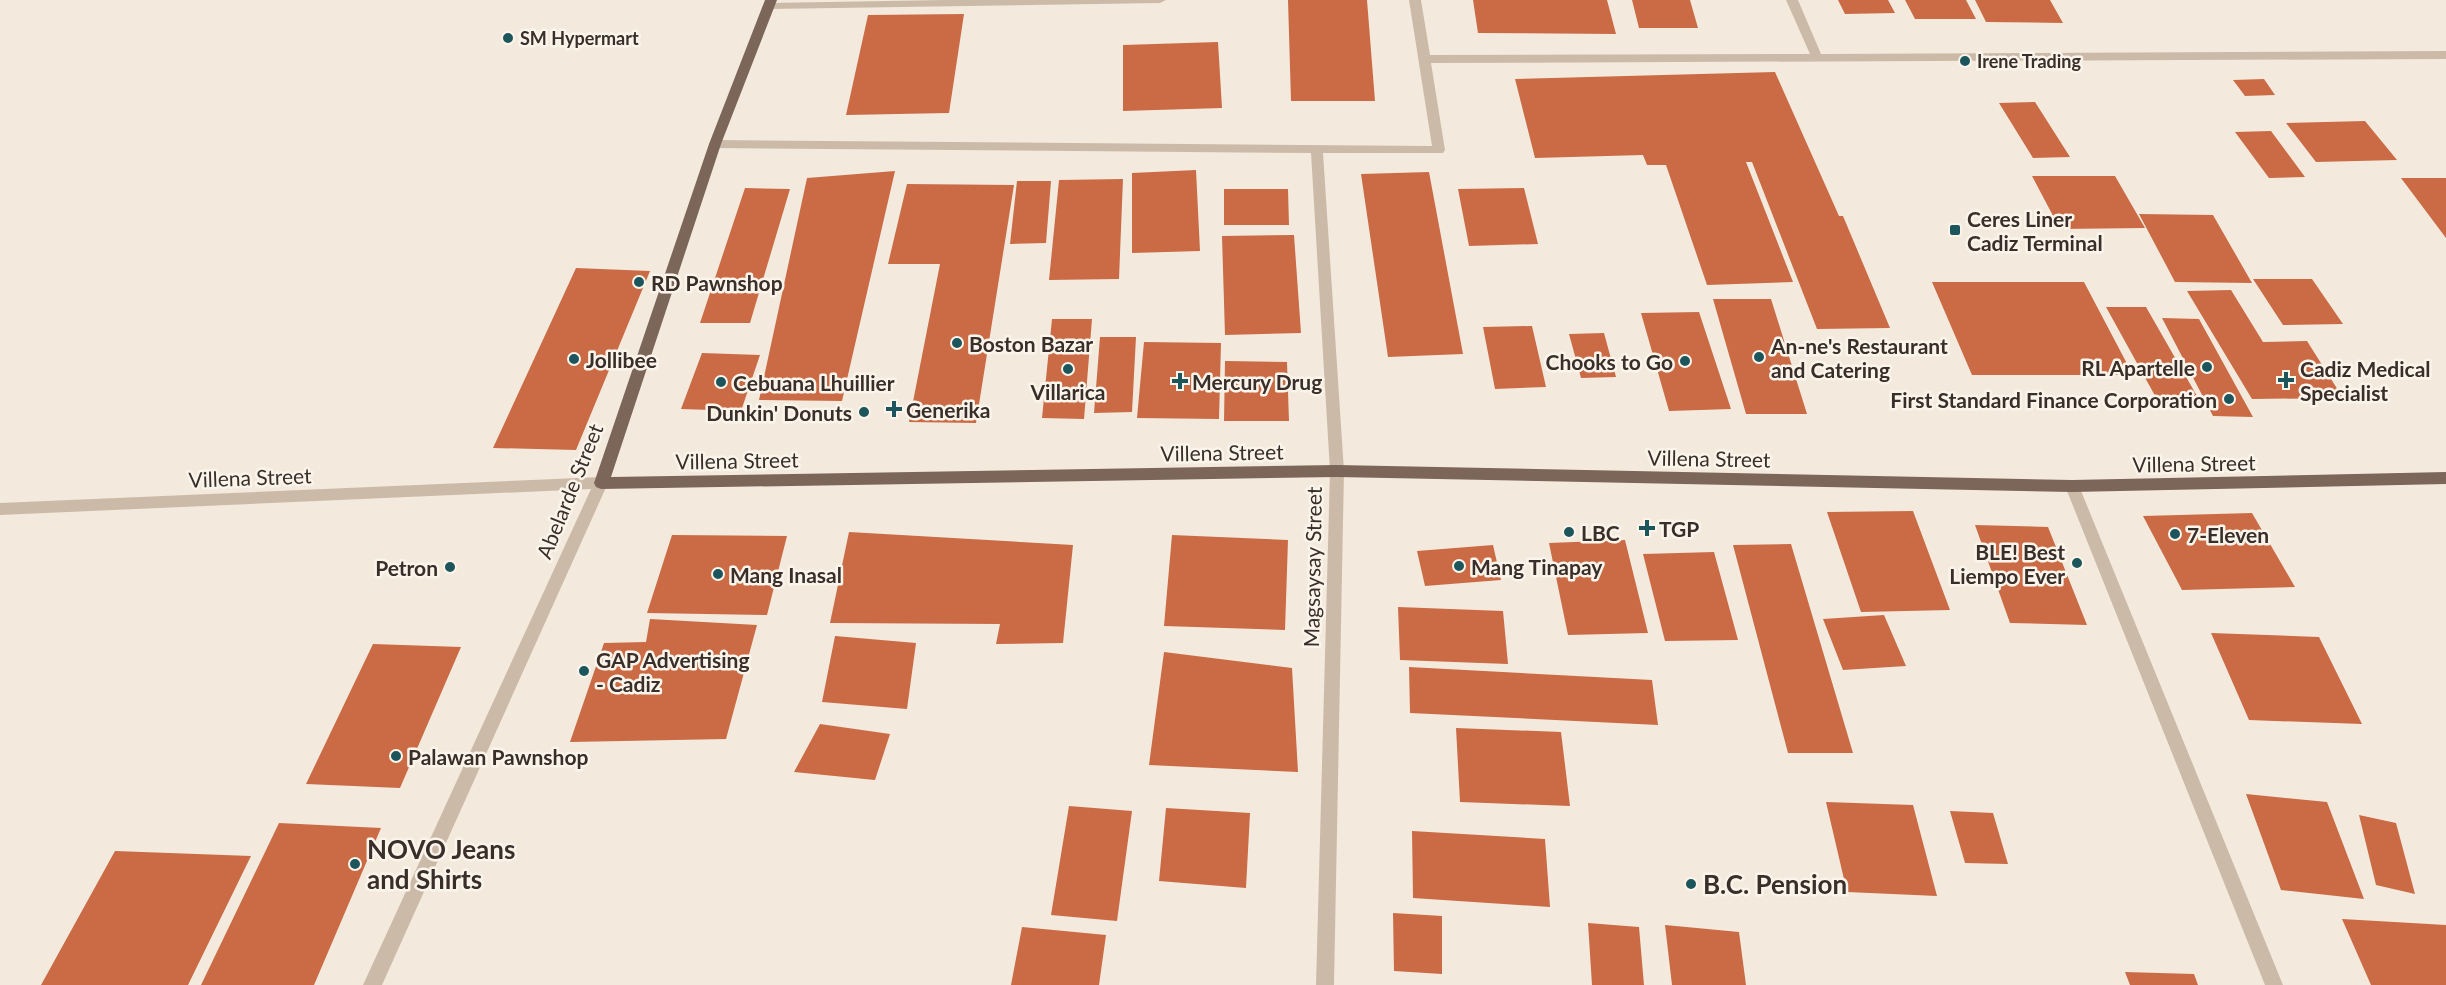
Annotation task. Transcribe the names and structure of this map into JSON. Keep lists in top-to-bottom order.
{
  "streets": {
    "main road": ["Villena Street", "Abelarde Street"],
    "street": ["Magsaysay Street"]
  },
  "crossings": [
    ["Villena Street", "Abelarde Street"],
    ["Villena Street", "Magsaysay Street"]
  ],
  "places": {
    "other": [
      "SM Hypermart",
      "Irene Trading",
      "RD Pawnshop",
      "Boston Bazar",
      "An-ne's Restaurant and Catering",
      "Jollibee",
      "Chooks to Go",
      "RL Apartelle",
      "Villarica",
      "Cebuana Lhuillier",
      "First Standard Finance Corporation",
      "Dunkin' Donuts",
      "LBC",
      "7-Eleven",
      "BLE! Best Liempo Ever",
      "Mang Tinapay",
      "Petron",
      "Mang Inasal",
      "GAP Advertising - Cadiz",
      "Palawan Pawnshop",
      "NOVO Jeans and Shirts",
      "B.C. Pension"
    ],
    "transit": ["Ceres Liner Cadiz Terminal"],
    "health": [
      "Cadiz Medical Specialist",
      "Mercury Drug",
      "Generika",
      "TGP"
    ]
  }
}
